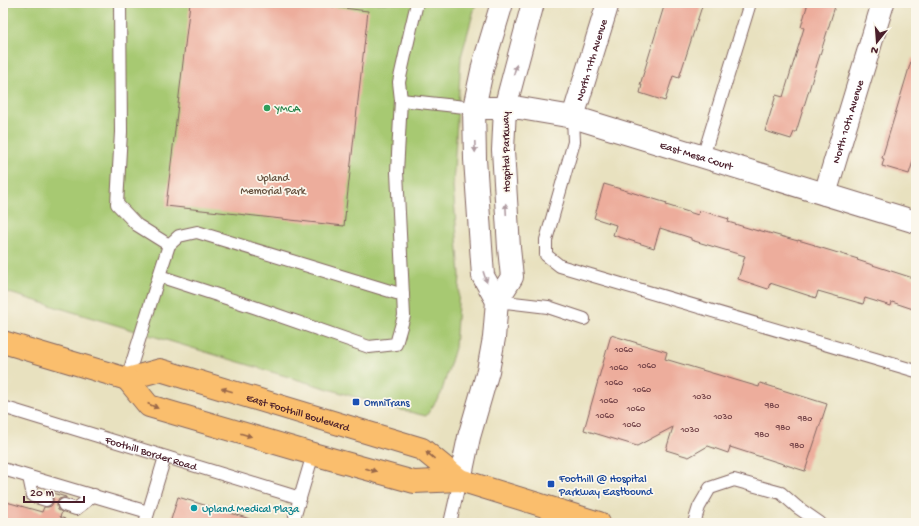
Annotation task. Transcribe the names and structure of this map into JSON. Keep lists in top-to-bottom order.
{
  "streets": {
    "main road": ["East Foothill Boulevard"],
    "street": [
      "North 11th Avenue",
      "North 10th Avenue",
      "Hospital Parkway",
      "East Mesa Court"
    ],
    "lane": ["Foothill Border Road"]
  },
  "crossings": [
    ["North 11th Avenue", "East Mesa Court"],
    ["North 10th Avenue", "East Mesa Court"],
    ["Hospital Parkway", "East Mesa Court"],
    ["Hospital Parkway", "East Foothill Boulevard"]
  ],
  "parks": ["Upland Memorial Park"],
  "places": {
    "other": ["YMCA", "Upland Medical Plaza"],
    "transit": ["OmniTrans", "Foothill @ Hospital Parkway Eastbound"]
  },
  "house_numbers": [
    "1060",
    "1060",
    "1060",
    "1060",
    "1060",
    "1030",
    "1060",
    "980",
    "1060",
    "1060",
    "1030",
    "980",
    "1060",
    "980",
    "1030",
    "980",
    "980"
  ],
  "scale_bar": "20 m",
  "north": "bottom"
}
